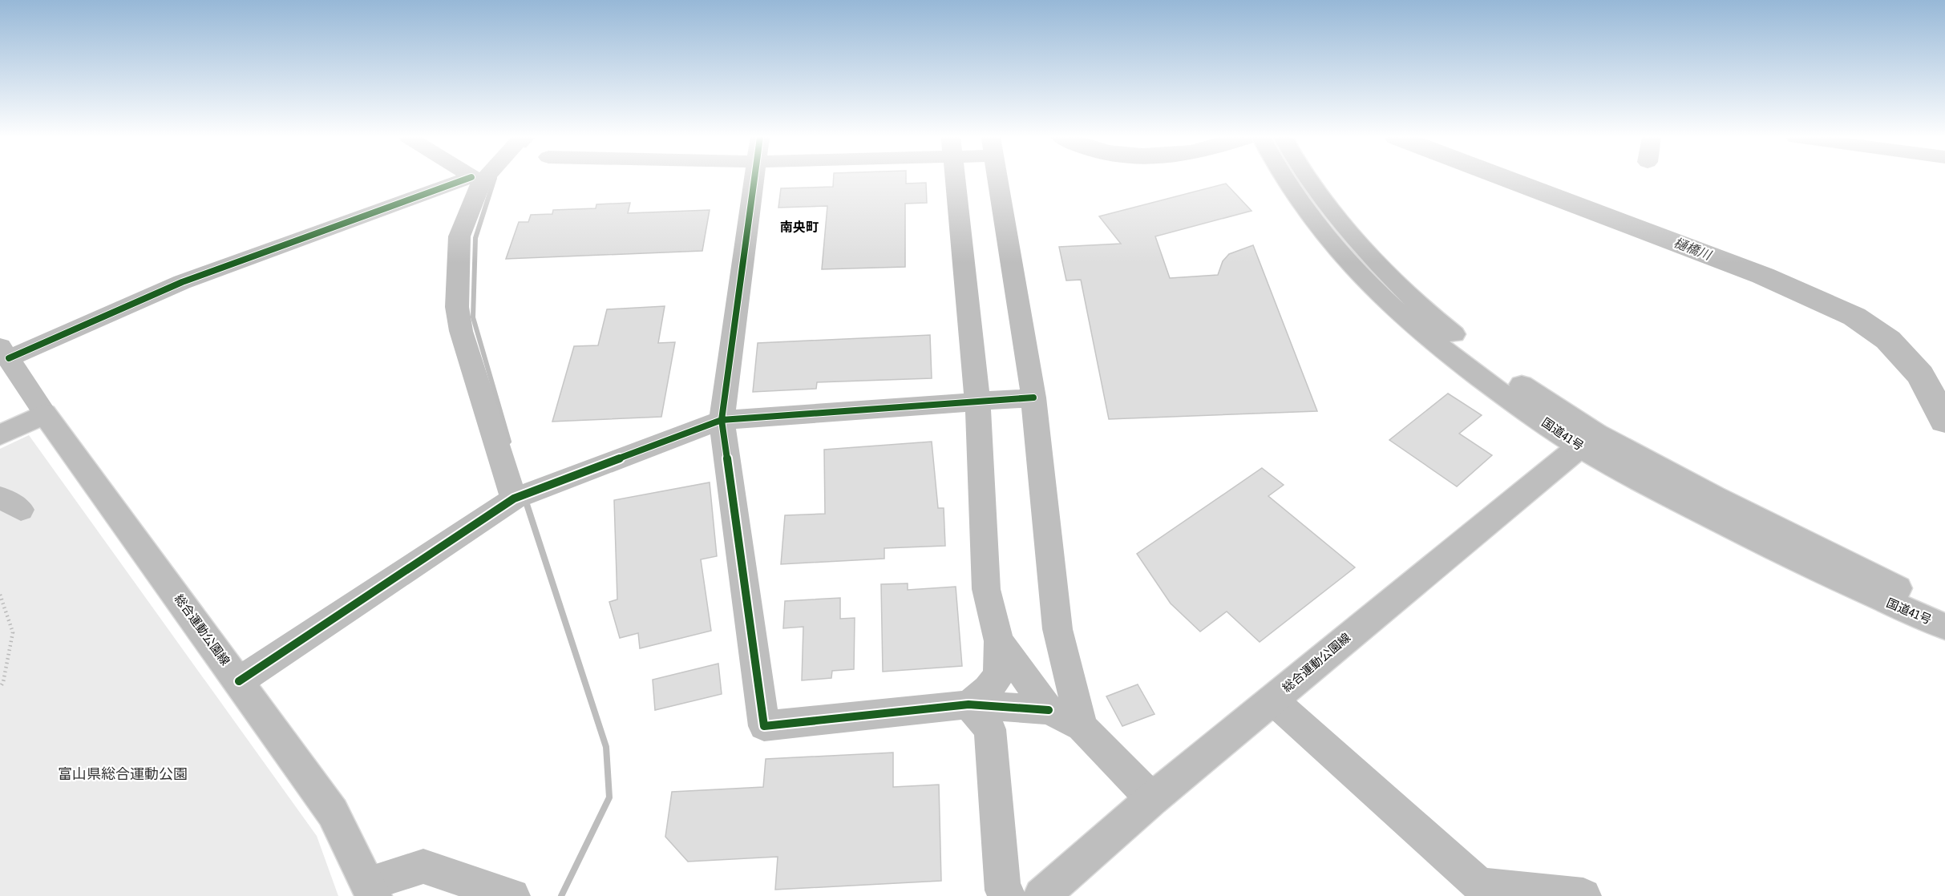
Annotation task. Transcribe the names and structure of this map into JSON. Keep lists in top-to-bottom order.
{
  "streets": {
    "main road": ["国道41号", "総合運動公園線"]
  },
  "crossings": [
    ["国道41号", "総合運動公園線"]
  ],
  "districts": ["南央町"],
  "water": ["樋橋川"],
  "parks": ["富山県総合運動公園"]
}
